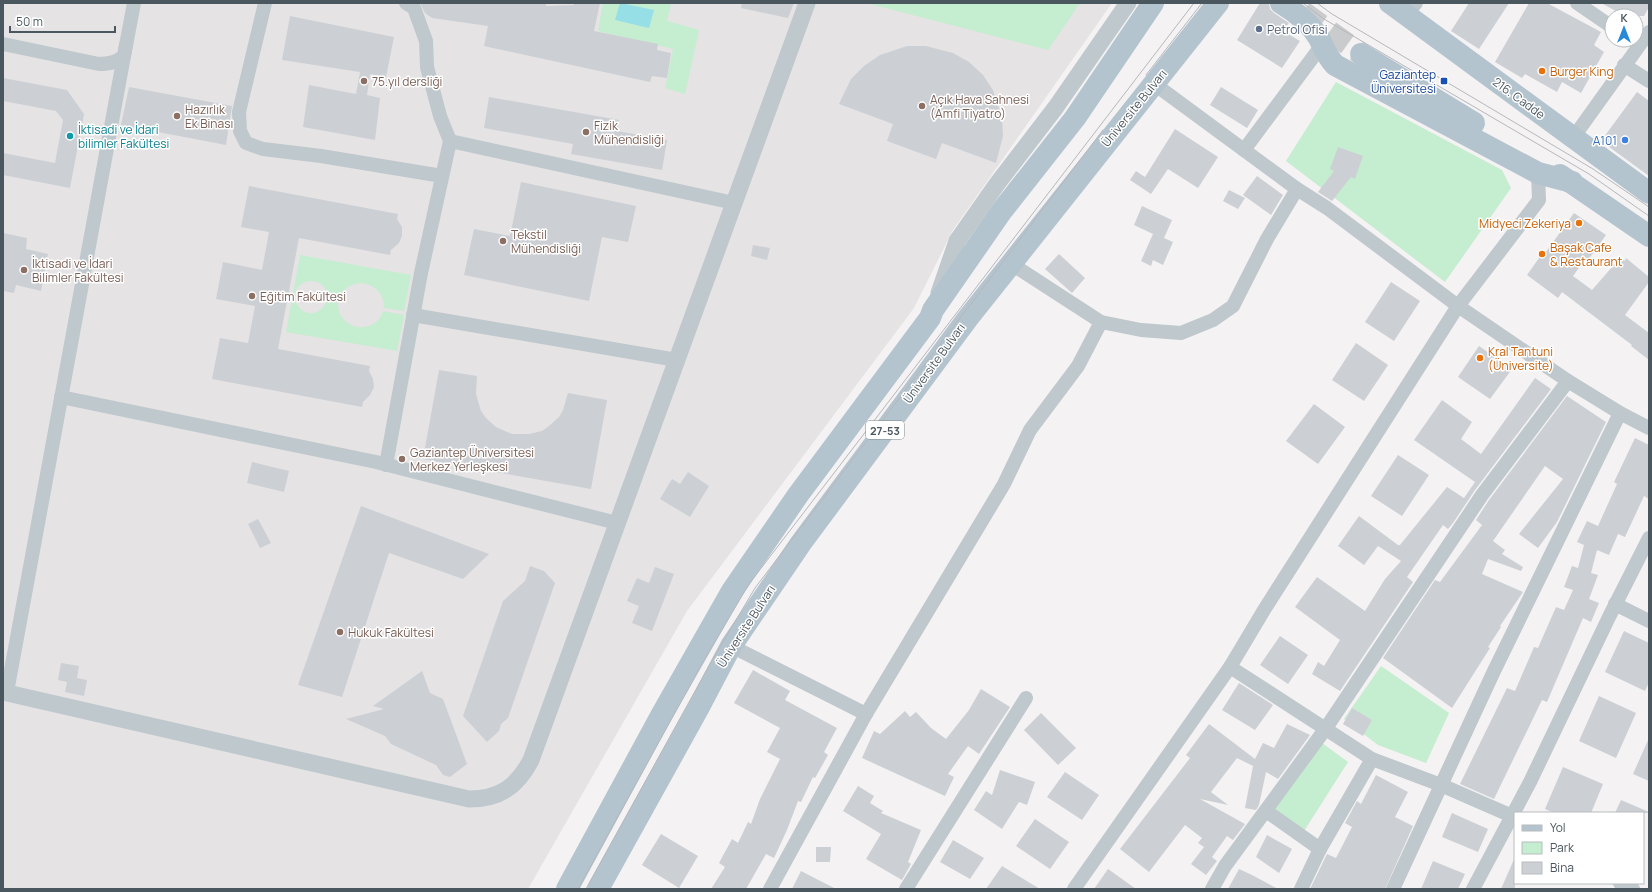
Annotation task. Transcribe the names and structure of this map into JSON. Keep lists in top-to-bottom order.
{
  "streets": {
    "main road": ["216. Cadde", "Üniversite Bulvarı", "27-53"]
  },
  "places": {
    "other": [
      "Petrol Ofisi",
      "Burger King",
      "75.yıl dersliği",
      "Açık Hava Sahnesi (Amfi Tiyatro)",
      "Hazırlık Ek Binası",
      "Fizik Mühendisliği",
      "İktisadi ve İdari bilimler Fakültesi",
      "A101",
      "Midyeci Zekeriya",
      "Tekstil Mühendisliği",
      "Başak Cafe & Restaurant",
      "İktisadi ve İdari Bilimler Fakültesi",
      "Eğitim Fakültesi",
      "Kral Tantuni (Üniversite)",
      "Gaziantep Üniversitesi Merkez Yerleşkesi",
      "Hukuk Fakültesi"
    ],
    "transit": ["Gaziantep Üniversitesi"]
  },
  "legend": ["Yol", "Park", "Bina"],
  "scale_bar": "50 m",
  "north": "top"
}
